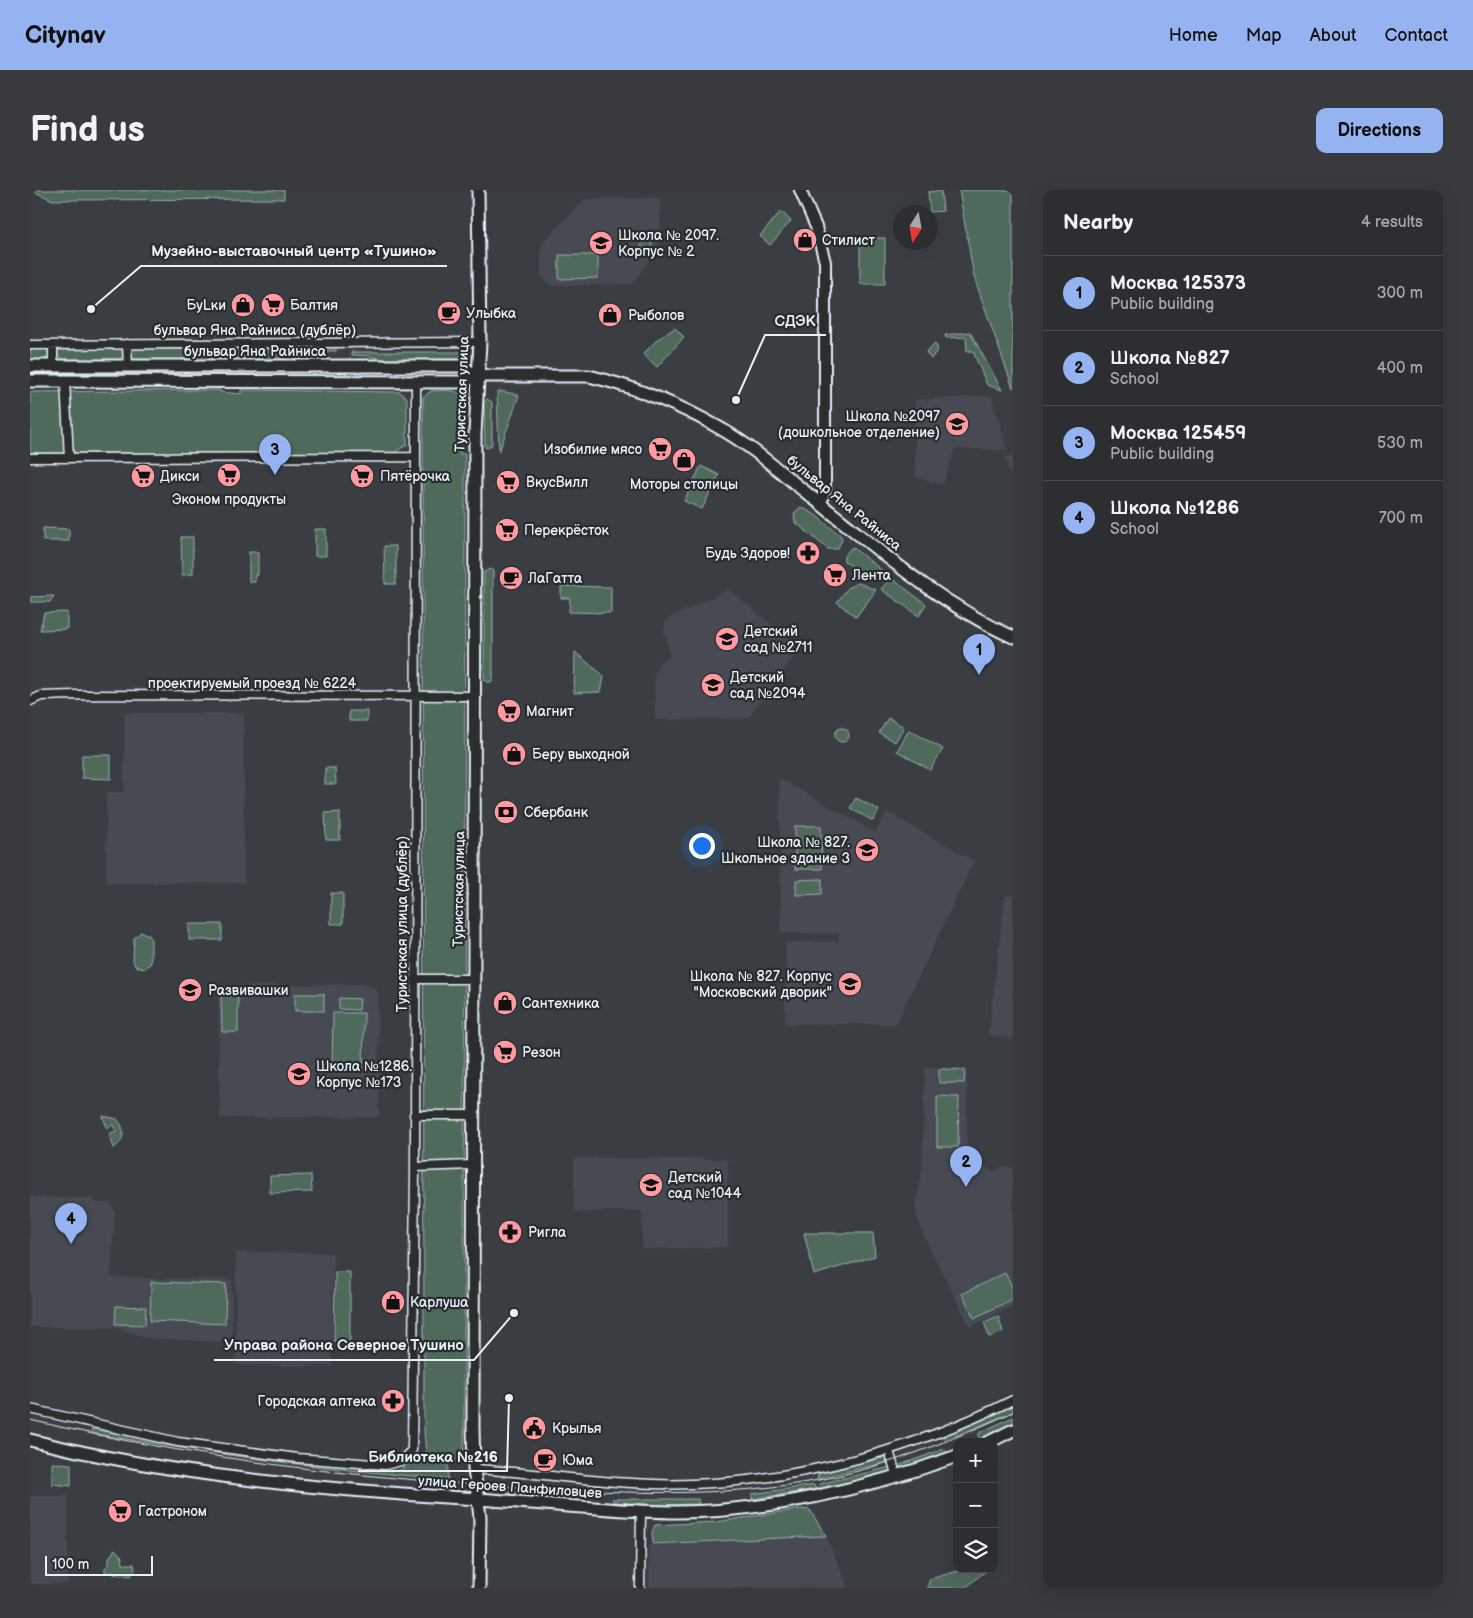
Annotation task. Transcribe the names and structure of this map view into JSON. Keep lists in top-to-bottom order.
{
  "streets": {
    "main road": ["бульвар Яна Райниса", "Туристская улица", "улица Героев Панфиловцев"],
    "street": ["бульвар Яна Райниса (дублёр)", "проектируемый проезд № 6224", "Туристская улица (дублёр)"]
  },
  "crossings": [
    ["бульвар Яна Райниса (дублёр)", "Туристская улица"],
    ["бульвар Яна Райниса", "Туристская улица"],
    ["бульвар Яна Райниса", "Туристская улица (дублёр)"],
    ["Туристская улица", "проектируемый проезд № 6224"],
    ["Туристская улица", "улица Героев Панфиловцев"],
    ["проектируемый проезд № 6224", "Туристская улица (дублёр)"]
  ],
  "places": {
    "shop": [
      "Стилист",
      "БуLки",
      "Рыболов",
      "Моторы столицы",
      "Беру выходной",
      "Сантехника",
      "Карлуша"
    ],
    "school or university": [
      "Школа № 2097. Корпус № 2",
      "Школа №2097 (дошкольное отделение)",
      "Детский сад №2711",
      "Детский сад №2094",
      "Школа № 827. Школьное здание 3",
      "Школа № 827. Корпус \"Московский дворик\"",
      "Развивашки",
      "Школа №1286. Корпус №173",
      "Детский сад №1044"
    ],
    "supermarket": [
      "Балтия",
      "Изобилие мясо",
      "Эконом продукты",
      "Дикси",
      "Пятёрочка",
      "ВкусВилл",
      "Перекрёсток",
      "Лента",
      "Магнит",
      "Резон",
      "Гастроном"
    ],
    "other": [
      "Музейно-выставочный центр «Тушино»",
      "СДЭК",
      "Управа района Северное Тушино",
      "Библиотека №216"
    ],
    "cafe": ["Улыбка", "ЛаГатта", "Юма"],
    "pharmacy": ["Будь Здоров!", "Ригла", "Городская аптека"],
    "bank": ["Сбербанк"],
    "public building": ["Крылья"]
  },
  "scale_bar": "100 m",
  "north": "bottom",
  "page": {
    "header": "Citynav",
    "nav": [
      "Home",
      "Map",
      "About",
      "Contact"
    ],
    "buttons": "Directions",
    "title": "Find us",
    "heading": ["Nearby", "4 results"],
    "list": [
      {
        "mark": "1",
        "name": "Москва 125373",
        "note": "Public building",
        "value": "300 m"
      },
      {
        "mark": "2",
        "name": "Школа №827",
        "note": "School",
        "value": "400 m"
      },
      {
        "mark": "3",
        "name": "Москва 125459",
        "note": "Public building",
        "value": "530 m"
      },
      {
        "mark": "4",
        "name": "Школа №1286",
        "note": "School",
        "value": "700 m"
      }
    ],
    "pins": [
      "3",
      "1",
      "2",
      "4"
    ],
    "map_buttons": ["+", "−"],
    "scale": "100 m"
  }
}
